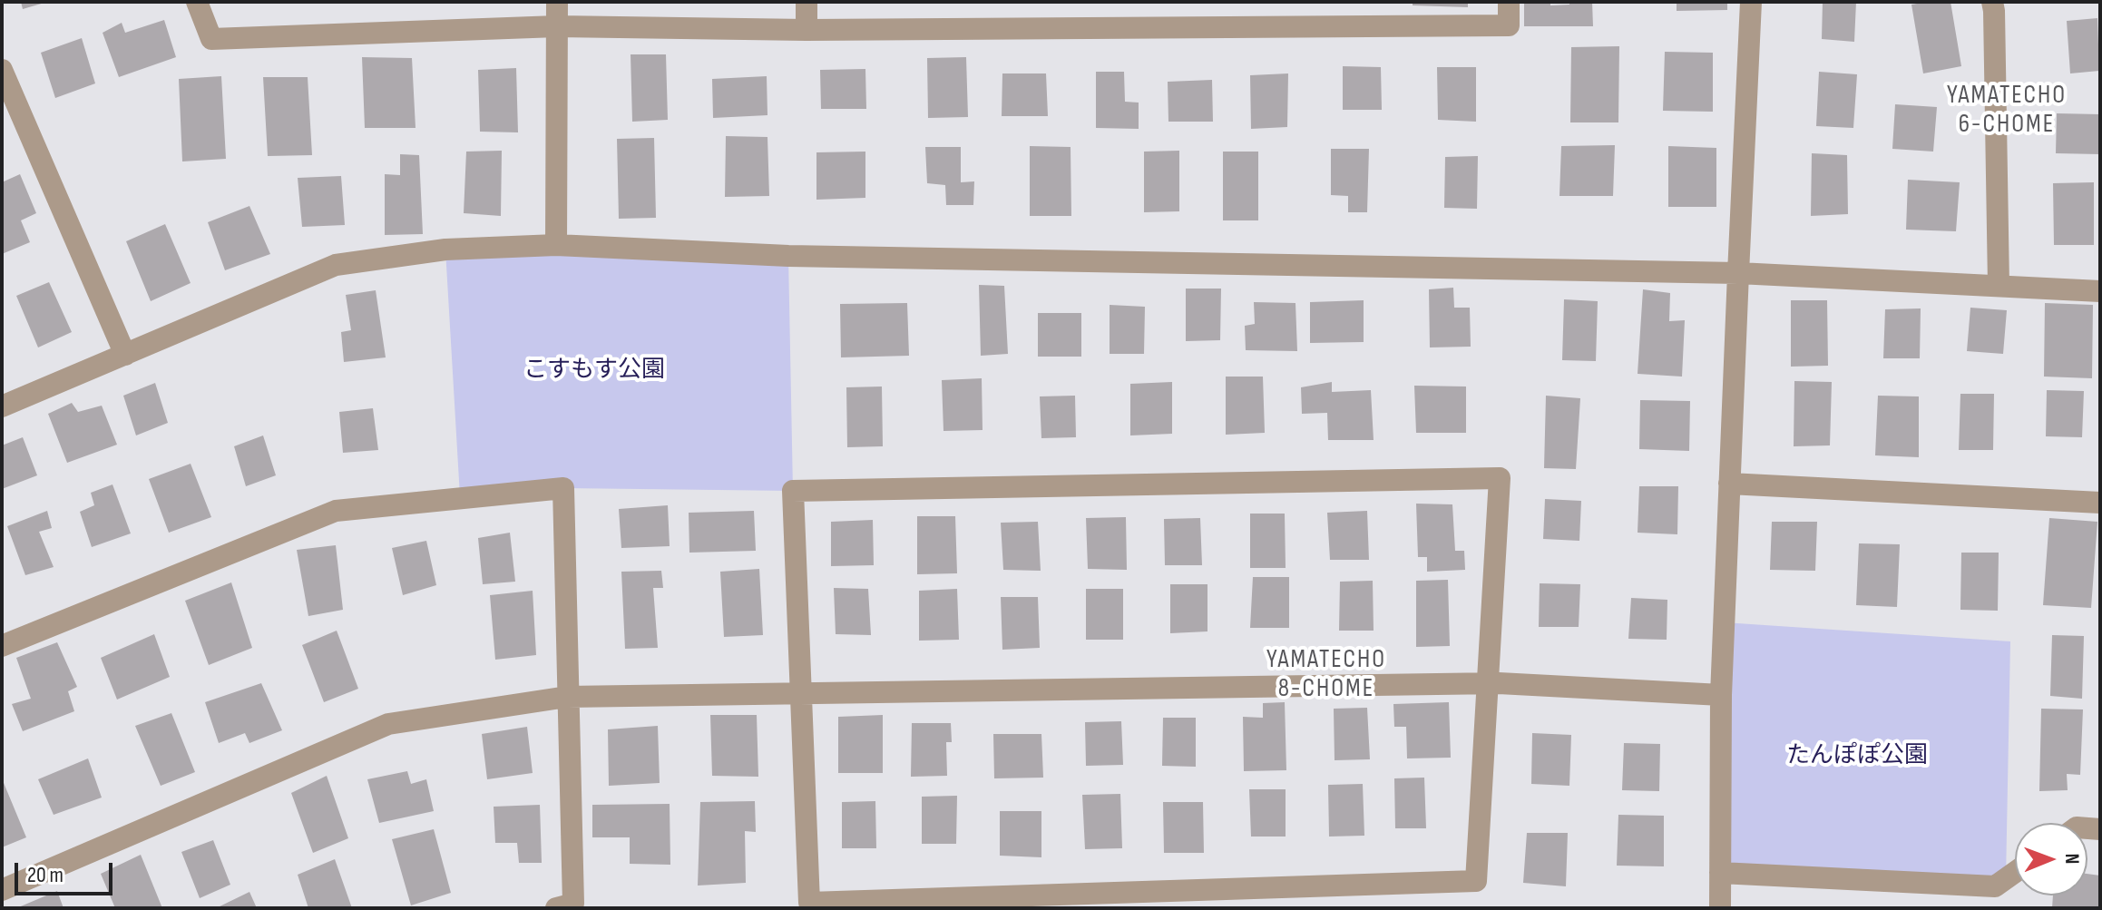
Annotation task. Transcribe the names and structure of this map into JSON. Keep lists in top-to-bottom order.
{
  "districts": ["YAMATECHO 6-CHOME", "YAMATECHO 8-CHOME"],
  "parks": ["こすもす公園", "たんぽぽ公園"],
  "scale_bar": "20 m",
  "north": "right"
}
